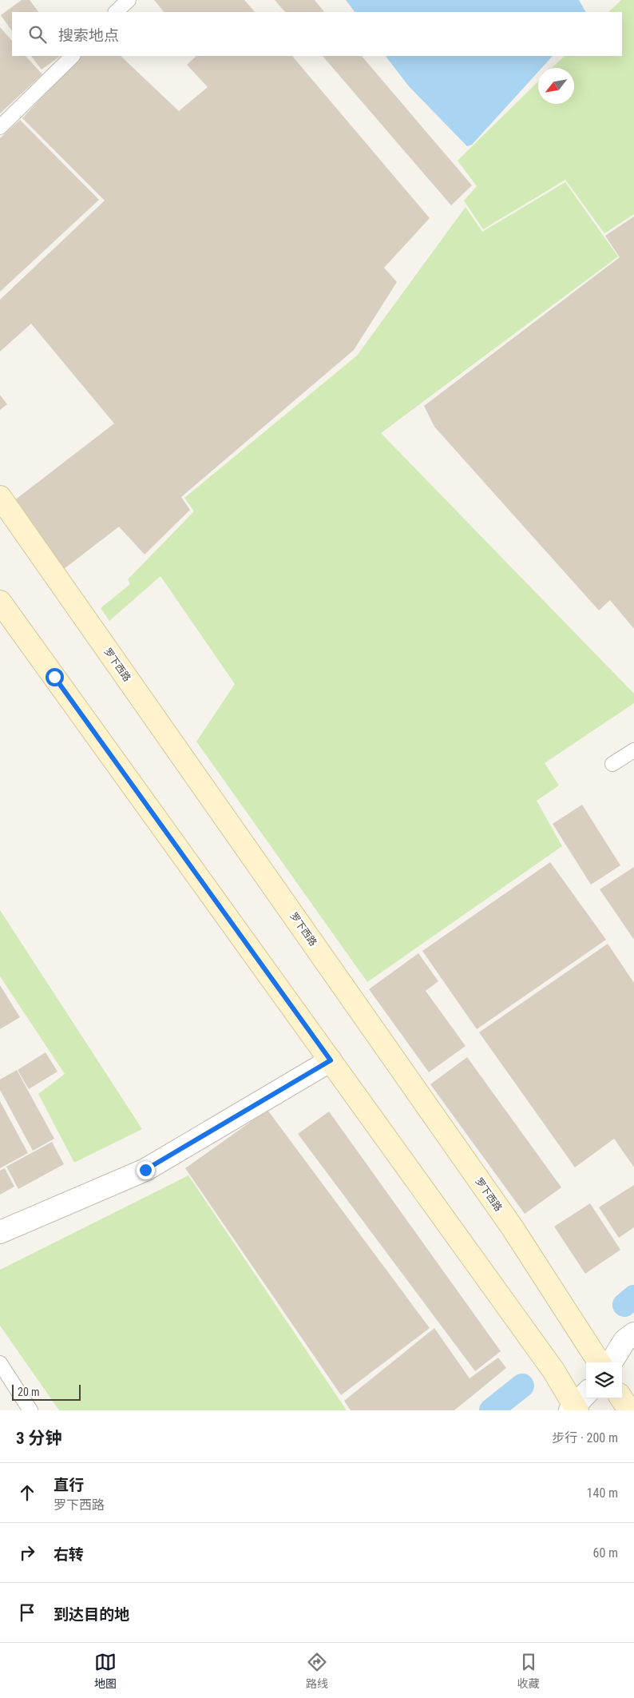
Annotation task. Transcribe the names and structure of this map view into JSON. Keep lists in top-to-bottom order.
{
  "streets": {
    "main road": ["罗下西路"]
  },
  "scale_bar": "20 m",
  "north": "bottom left",
  "page": {
    "search": "搜索地点",
    "scale": "20 m",
    "heading": ["3 分钟", "步行 · 200 m"],
    "list": [
      ["直行", "罗下西路", "140 m"],
      ["右转", "60 m"],
      "到达目的地"
    ],
    "nav": ["地图", "路线", "收藏"]
  }
}
